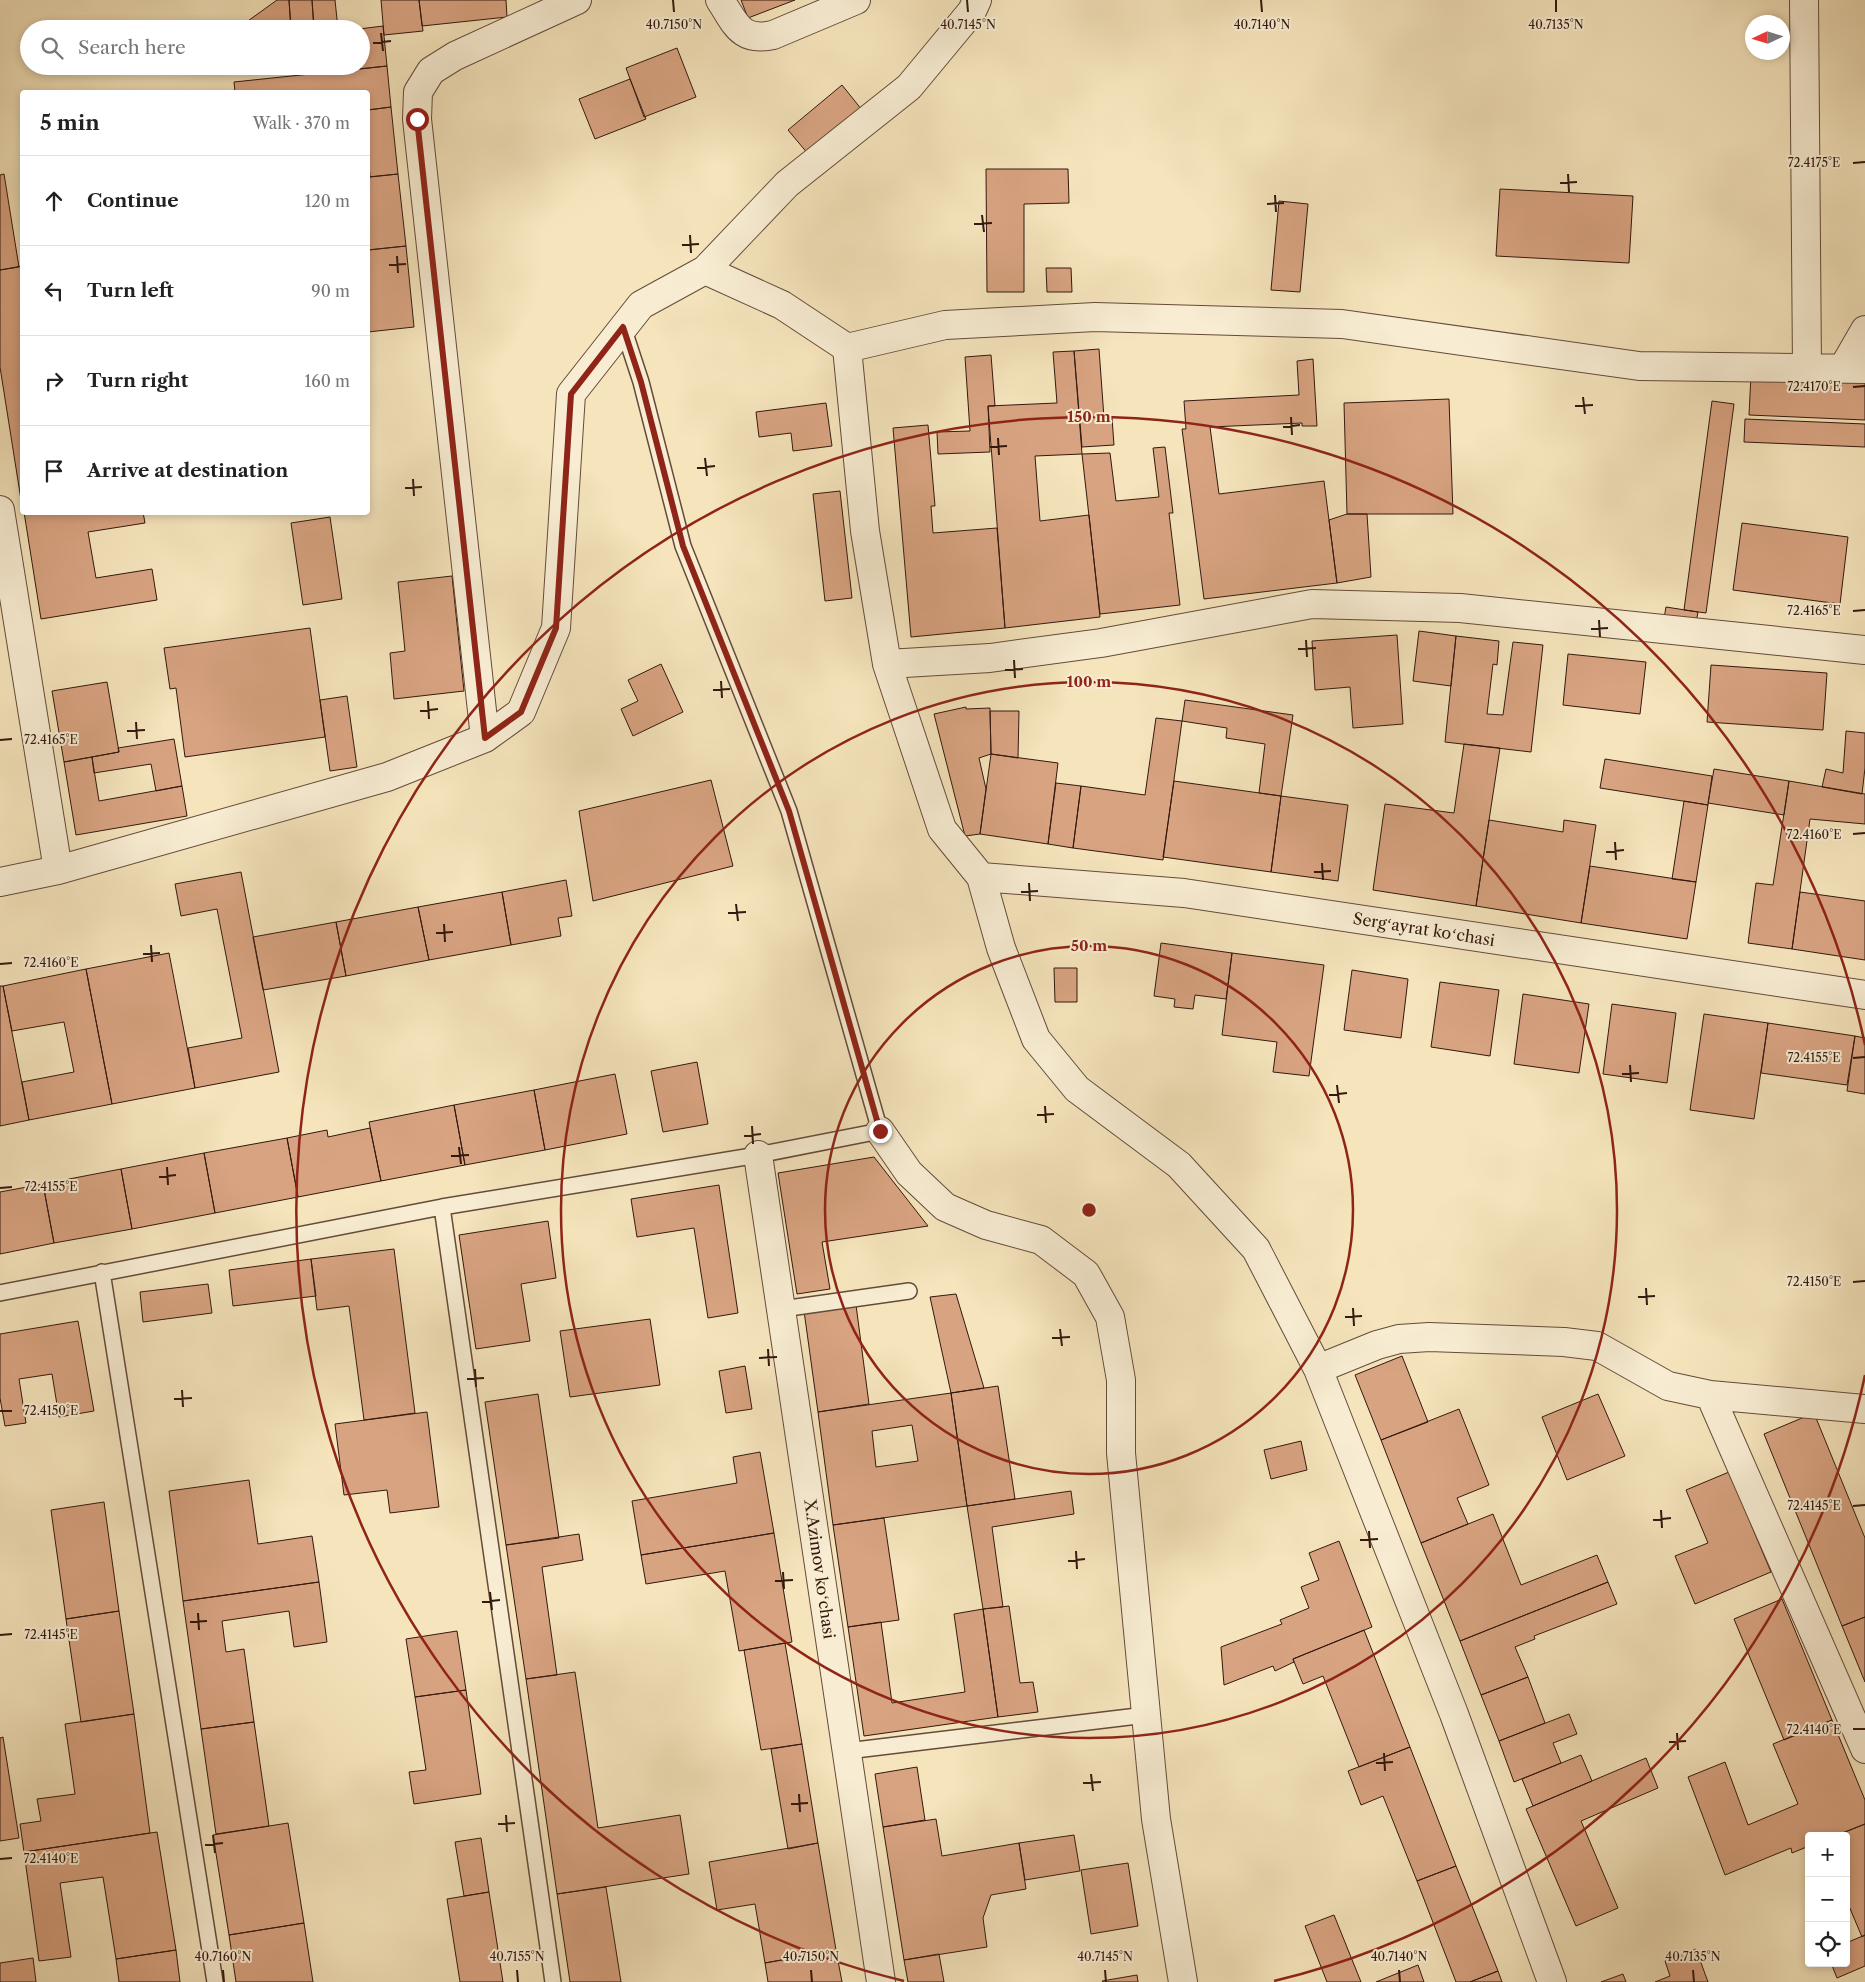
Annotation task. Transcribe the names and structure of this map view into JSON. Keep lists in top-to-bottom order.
{
  "streets": {
    "street": ["Sergʻayrat koʻchasi", "X.Azimov koʻchasi"]
  },
  "north": "left",
  "page": {
    "search": "Search here",
    "heading": ["5 min", "Walk · 370 m"],
    "list": [
      ["Continue", "120 m"],
      ["Turn left", "90 m"],
      ["Turn right", "160 m"],
      "Arrive at destination"
    ],
    "map_buttons": ["+", "−"]
  },
  "coordinates": [
    "40.7150°N",
    "40.7145°N",
    "40.7140°N",
    "40.7135°N",
    "72.4175°E",
    "72.4170°E",
    "72.4165°E",
    "72.4160°E",
    "72.4155°E",
    "72.4150°E",
    "72.4145°E",
    "72.4140°E",
    "40.7160°N",
    "40.7155°N"
  ],
  "rings": ["150 m", "100 m", "50 m"]
}
